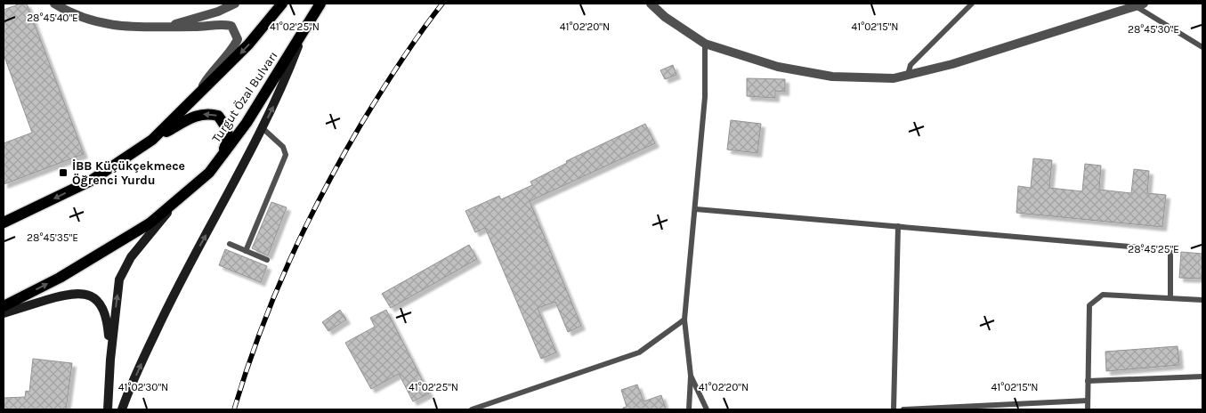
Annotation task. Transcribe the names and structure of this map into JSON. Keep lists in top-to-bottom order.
{
  "streets": {
    "main road": ["Turgut Özal Bulvarı"]
  },
  "places": {
    "transit": ["İBB Küçükçekmece Öğrenci Yurdu"]
  },
  "coordinates": [
    "28°45'40\"E",
    "41°02'20\"N",
    "41°02'15\"N",
    "41°02'25\"N",
    "28°45'30\"E",
    "28°45'35\"E",
    "28°45'25\"E",
    "41°02'30\"N"
  ]
}
